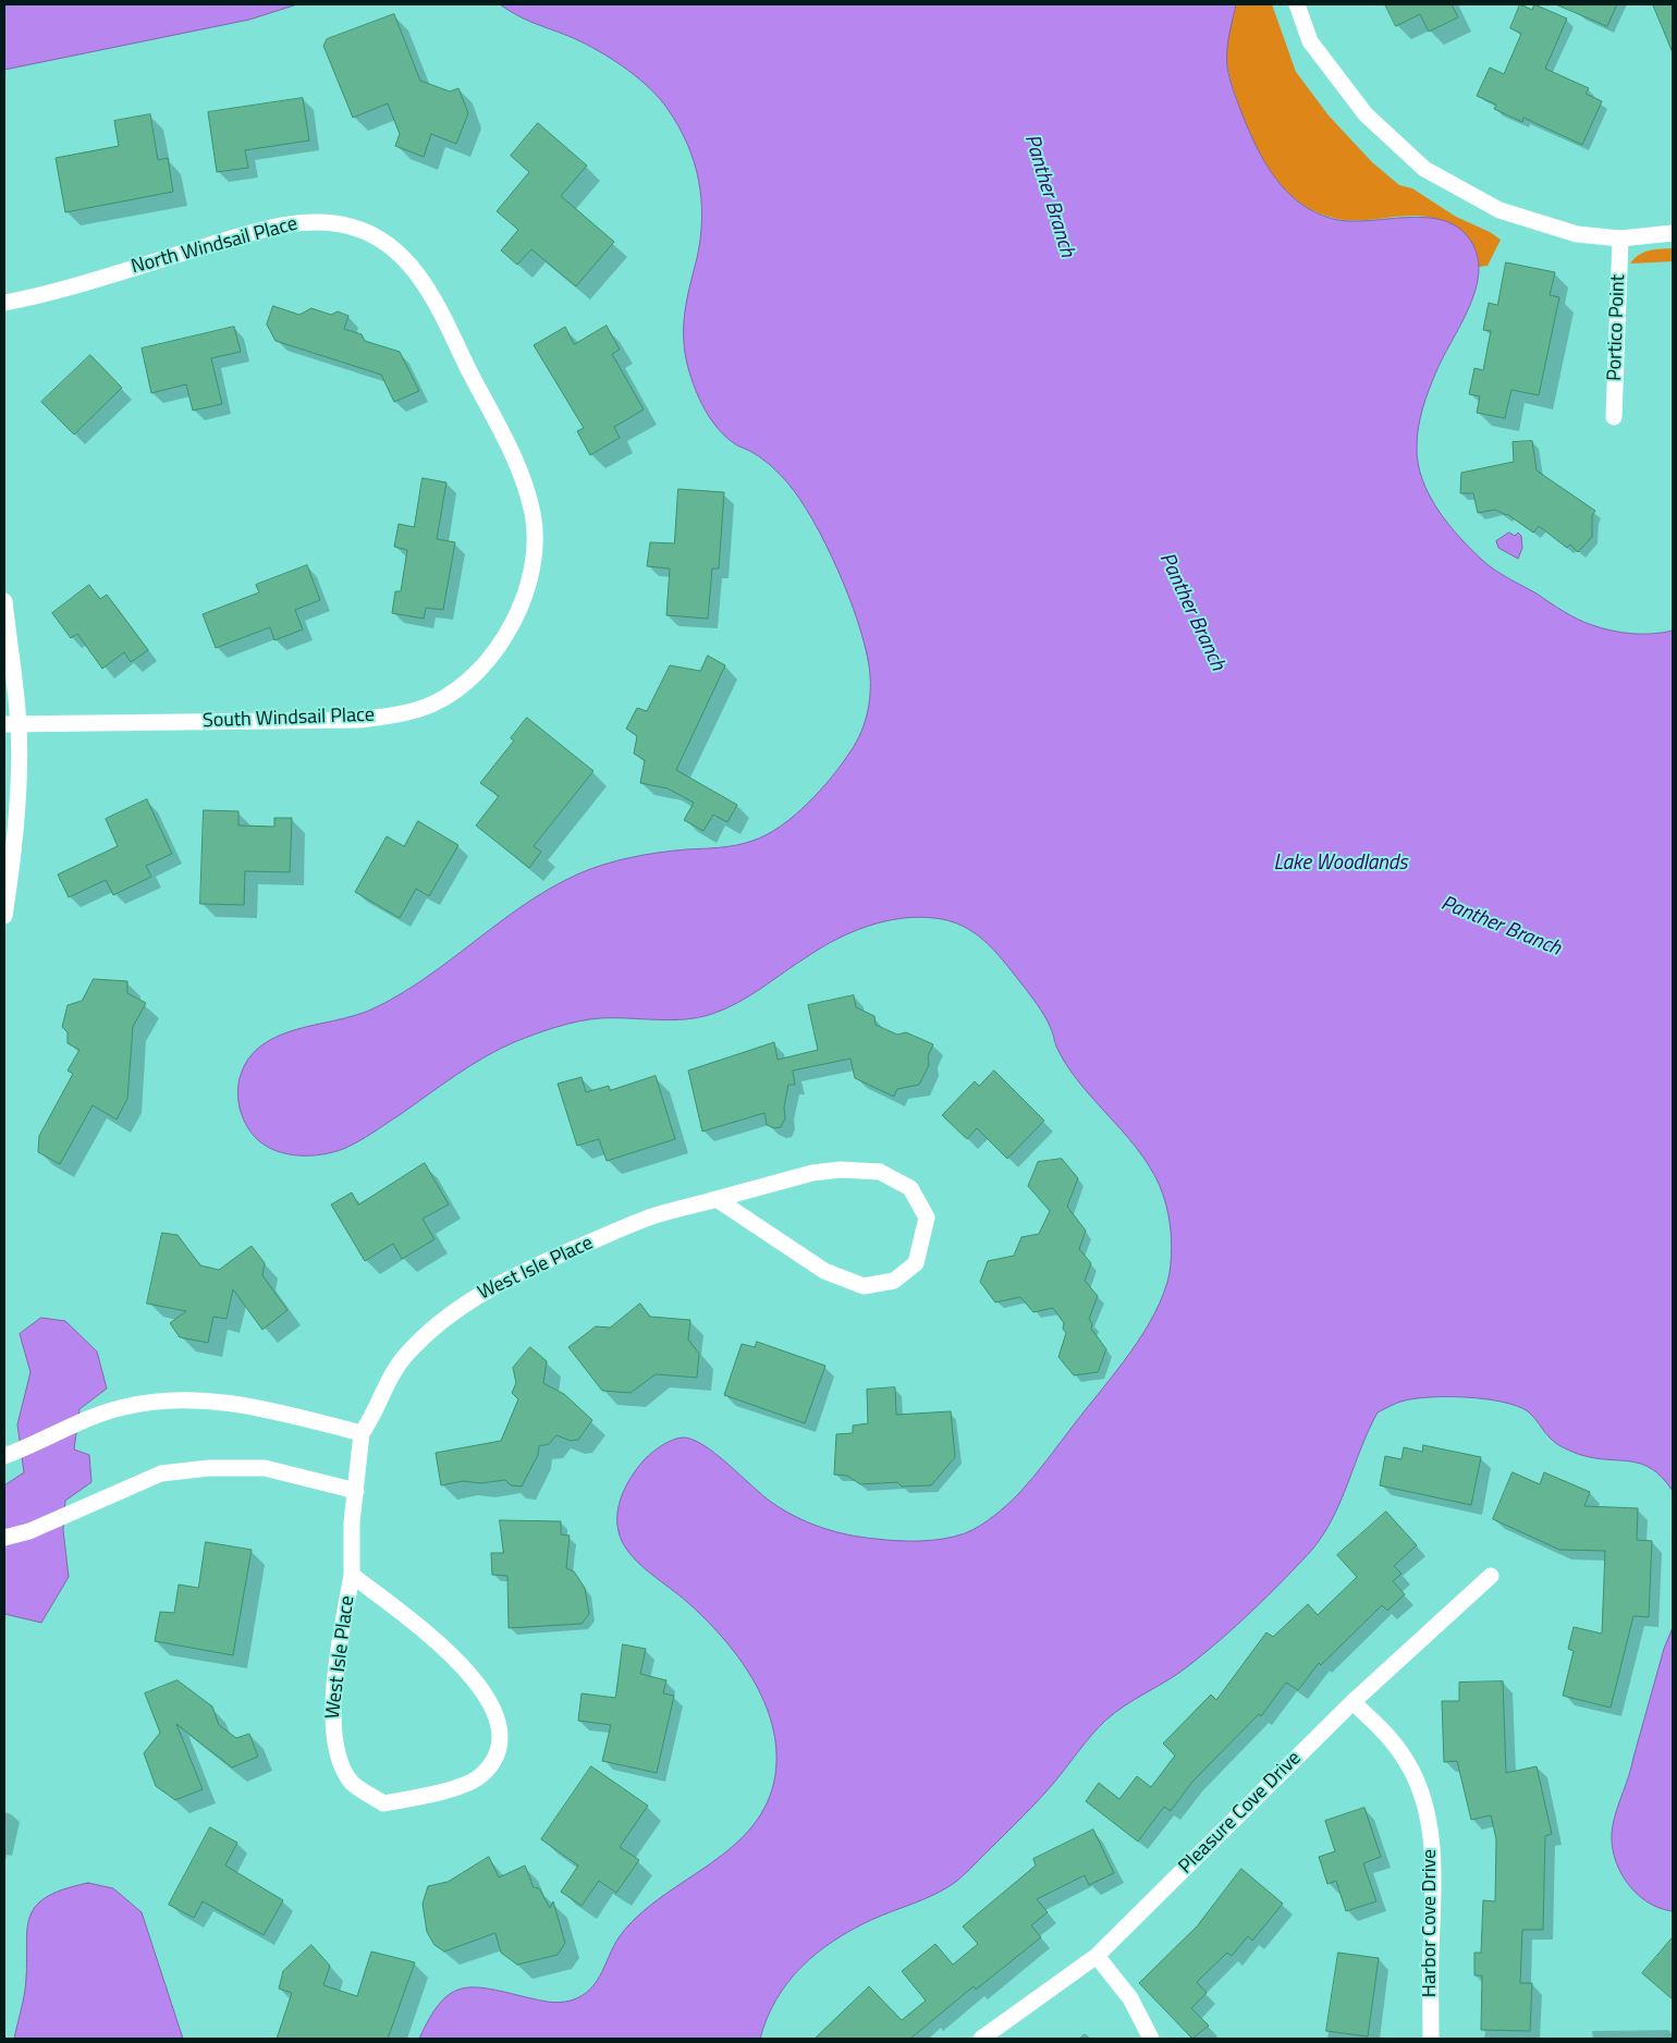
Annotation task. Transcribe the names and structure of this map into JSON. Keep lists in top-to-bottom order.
{
  "streets": {
    "street": [
      "North Windsail Place",
      "Portico Point",
      "South Windsail Place",
      "West Isle Place",
      "Pleasure Cove Drive",
      "Harbor Cove Drive"
    ]
  },
  "crossings": [
    ["North Windsail Place", "South Windsail Place"],
    ["Pleasure Cove Drive", "Harbor Cove Drive"]
  ],
  "water": ["Panther Branch", "Lake Woodlands"]
}
